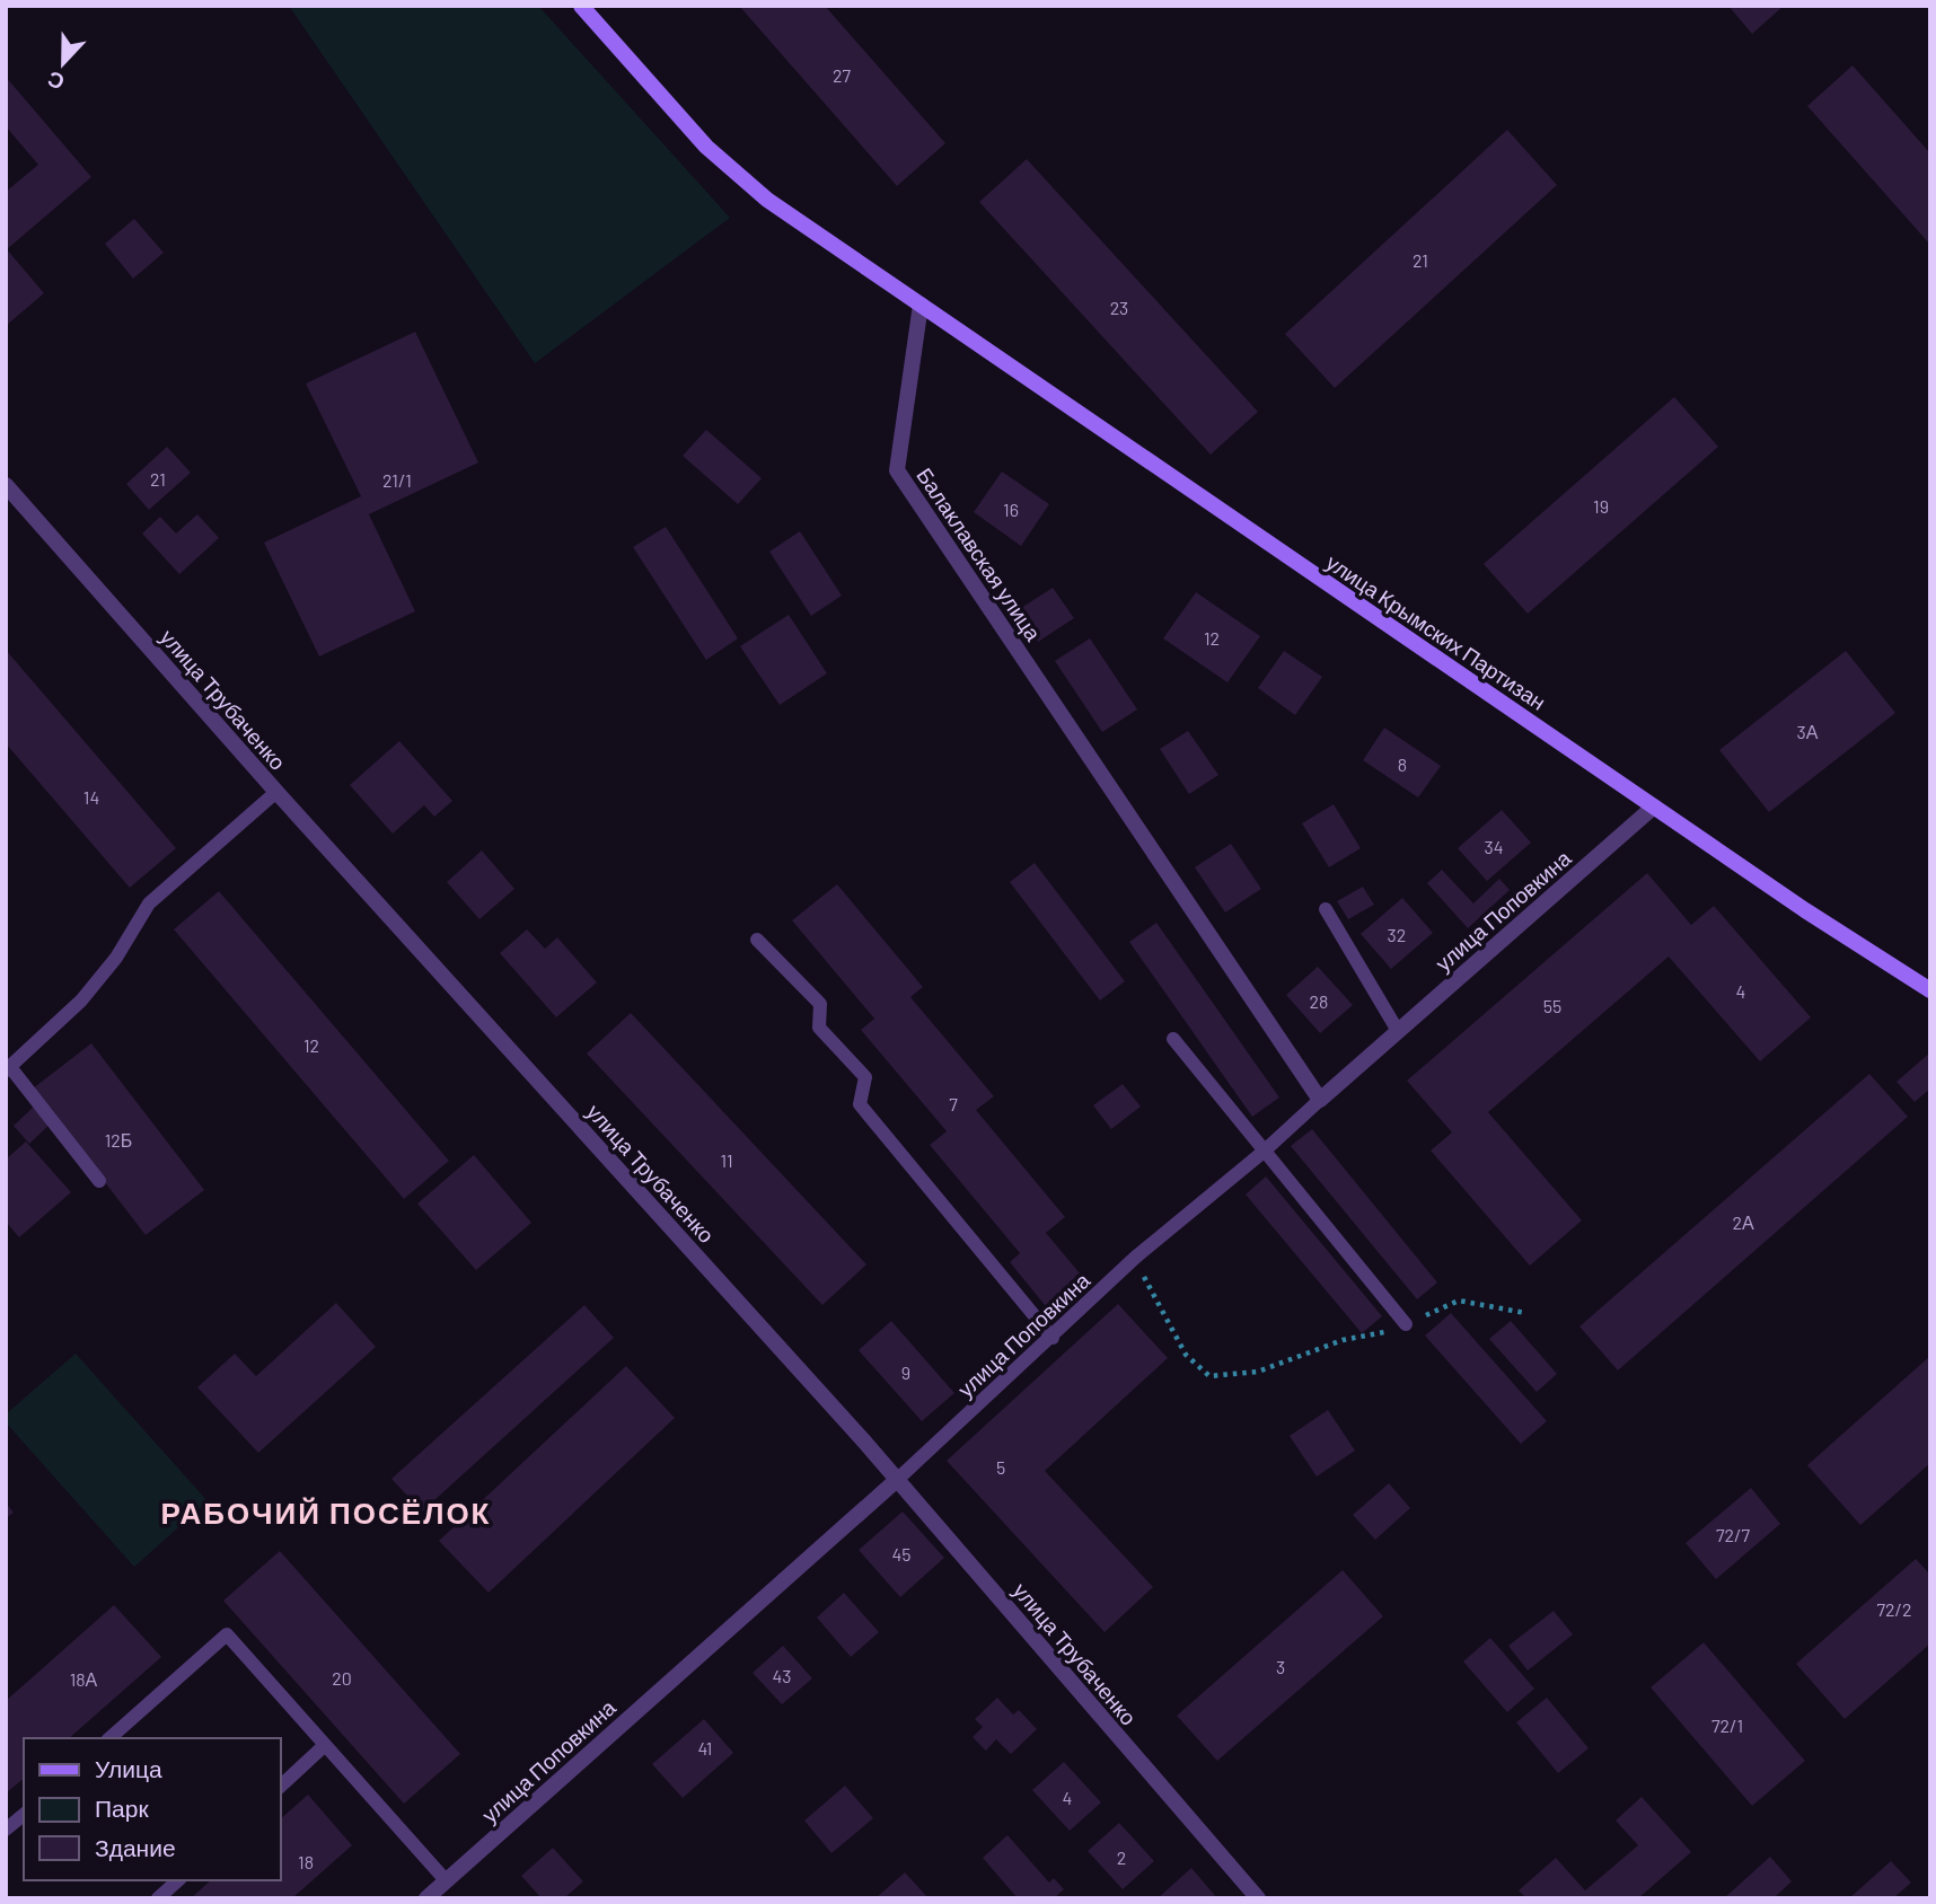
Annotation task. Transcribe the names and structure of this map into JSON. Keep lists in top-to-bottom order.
{
  "streets": {
    "main road": ["улица Крымских Партизан"],
    "street": ["Балаклавская улица", "улица Трубаченко", "улица Поповкина"]
  },
  "crossings": [
    ["Балаклавская улица", "улица Крымских Партизан"],
    ["Балаклавская улица", "улица Поповкина"],
    ["улица Крымских Партизан", "улица Поповкина"],
    ["улица Трубаченко", "улица Поповкина"]
  ],
  "districts": ["РАБОЧИЙ ПОСЁЛОК"],
  "house_numbers": [
    "27",
    "21",
    "23",
    "21",
    "21/1",
    "19",
    "16",
    "12",
    "3А",
    "8",
    "14",
    "34",
    "32",
    "4",
    "28",
    "55",
    "12",
    "7",
    "12Б",
    "11",
    "2А",
    "9",
    "5",
    "72/7",
    "45",
    "72/2",
    "3",
    "43",
    "20",
    "18А",
    "72/1",
    "41",
    "4",
    "2",
    "18"
  ],
  "legend": ["Улица", "Парк", "Здание"],
  "north": "bottom"
}
